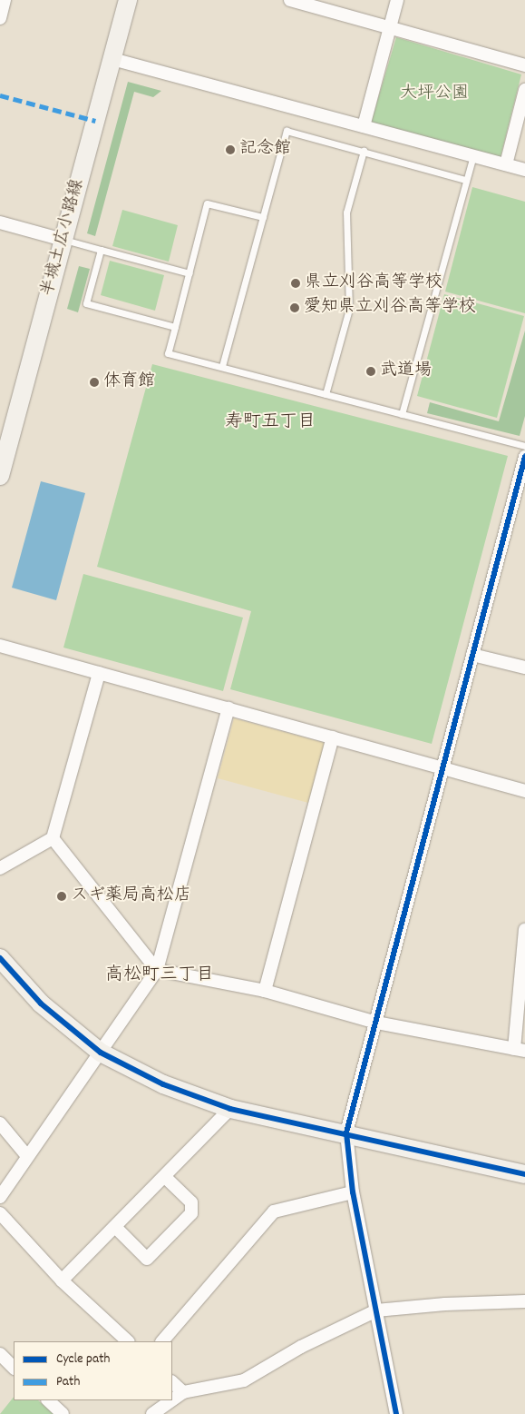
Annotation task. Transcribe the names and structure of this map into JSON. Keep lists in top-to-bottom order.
{
  "streets": {
    "street": ["半城土広小路線"]
  },
  "districts": ["寿町五丁目", "高松町三丁目"],
  "parks": ["大坪公園"],
  "places": [
    "記念館",
    "県立刈谷高等学校",
    "愛知県立刈谷高等学校",
    "武道場",
    "体育館",
    "スギ薬局高松店"
  ],
  "legend": ["Cycle path", "Path"]
}
